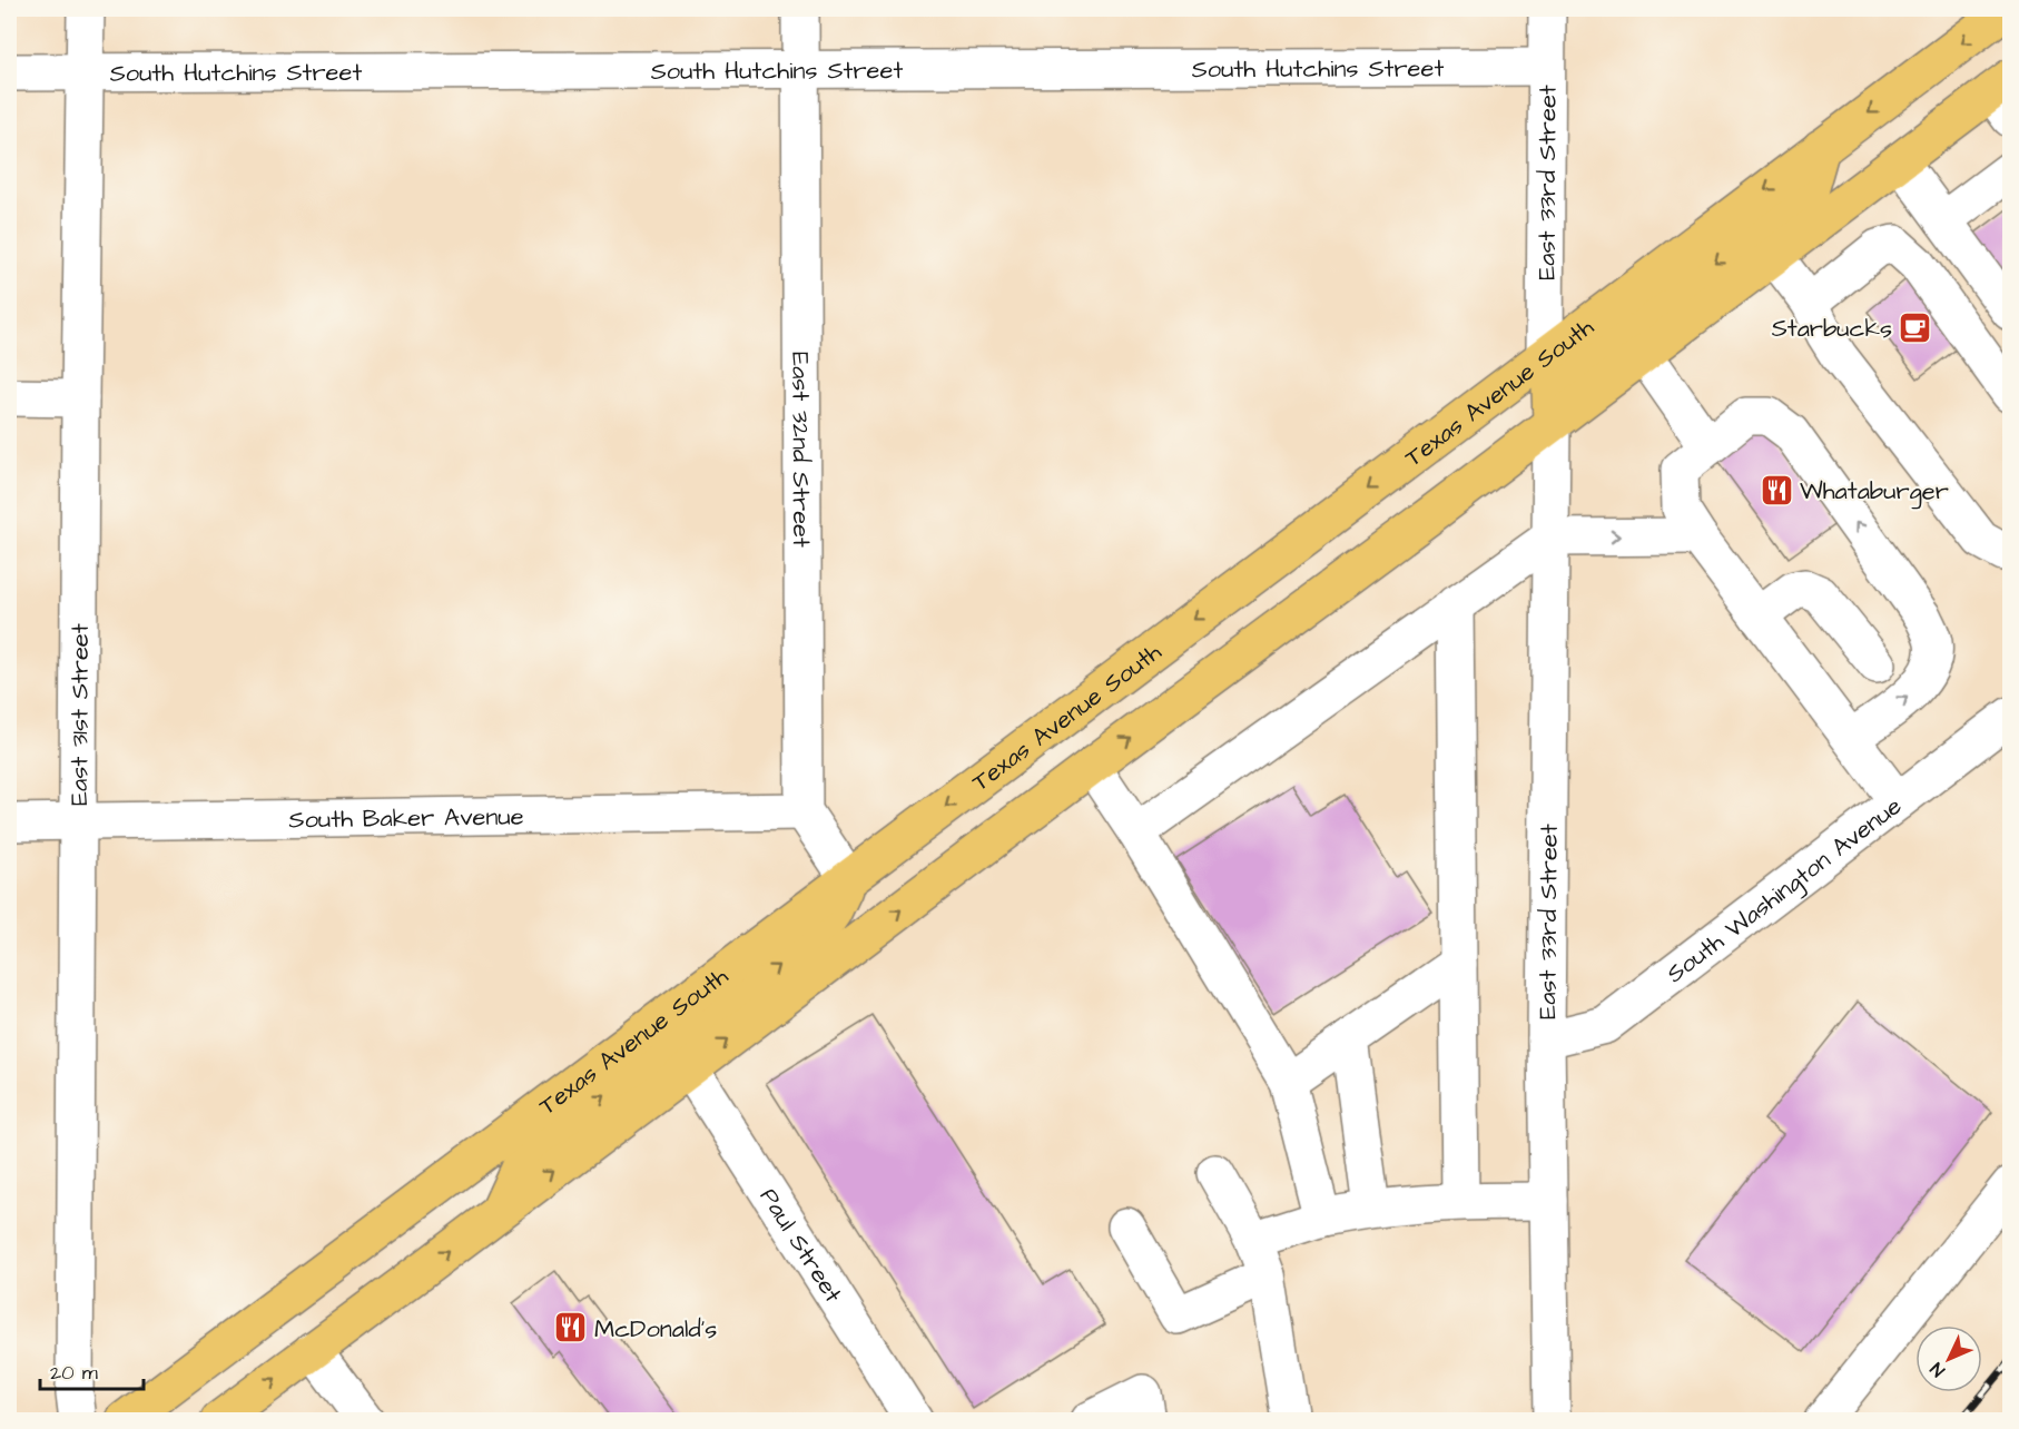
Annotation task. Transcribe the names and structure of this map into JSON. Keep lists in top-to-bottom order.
{
  "streets": {
    "main road": ["Texas Avenue South"],
    "street": [
      "South Hutchins Street",
      "East 33rd Street",
      "East 32nd Street",
      "East 31st Street",
      "South Baker Avenue",
      "South Washington Avenue",
      "Paul Street"
    ]
  },
  "crossings": [
    ["South Hutchins Street", "East 33rd Street"],
    ["South Hutchins Street", "East 32nd Street"],
    ["South Hutchins Street", "East 31st Street"],
    ["East 33rd Street", "Texas Avenue South"],
    ["East 33rd Street", "South Washington Avenue"],
    ["East 32nd Street", "South Baker Avenue"],
    ["East 31st Street", "South Baker Avenue"]
  ],
  "places": {
    "cafe": ["Starbucks"],
    "restaurant": ["Whataburger", "McDonald's"]
  },
  "scale_bar": "20 m",
  "north": "bottom left"
}
